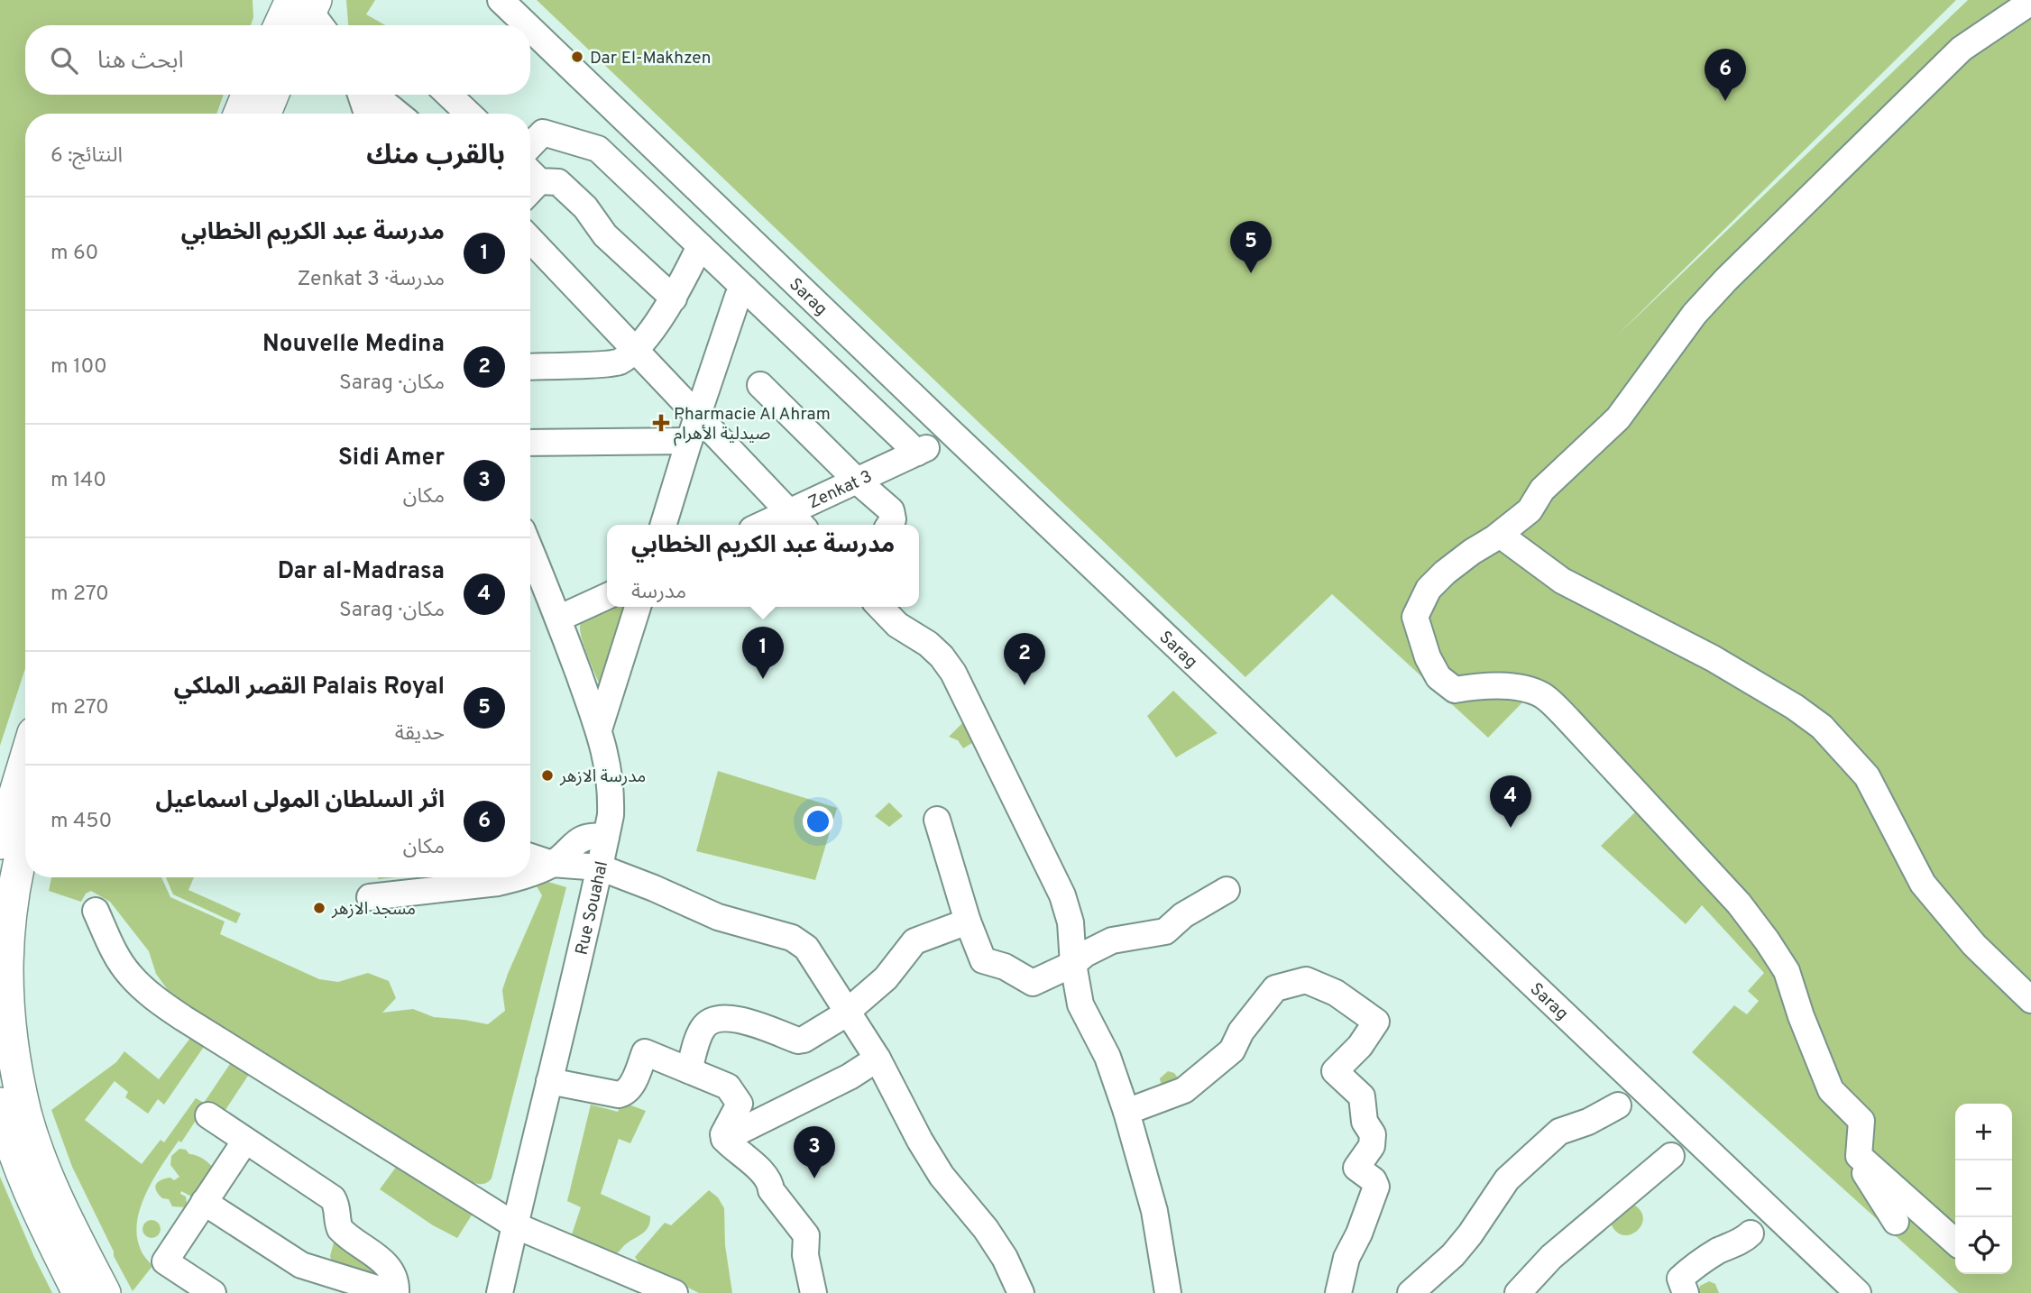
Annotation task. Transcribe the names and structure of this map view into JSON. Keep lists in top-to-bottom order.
{
  "streets": {
    "street": ["Sarag", "Zenkat 3", "Rue Souahal"]
  },
  "places": {
    "other": ["Dar El-Makhzen", "مدرسة الازهر", "مسجد الازهر"],
    "health": ["Pharmacie Al Ahram صيدلية الأهرام"]
  },
  "page": {
    "search": "ابحث هنا",
    "pins": [
      "6",
      "5",
      "1",
      "2",
      "4",
      "3"
    ],
    "heading": ["بالقرب منك", "النتائج: 6"],
    "list": [
      {
        "mark": "1",
        "name": "مدرسة عبد الكريم الخطابي",
        "note": "مدرسة · Zenkat 3",
        "value": "60 m"
      },
      {
        "mark": "2",
        "name": "Nouvelle Medina",
        "note": "مكان · Sarag",
        "value": "100 m"
      },
      {
        "mark": "3",
        "name": "Sidi Amer",
        "note": "مكان",
        "value": "140 m"
      },
      {
        "mark": "4",
        "name": "Dar al-Madrasa",
        "note": "مكان · Sarag",
        "value": "270 m"
      },
      {
        "mark": "5",
        "name": "Palais Royal القصر الملكي",
        "note": "حديقة",
        "value": "270 m"
      },
      {
        "mark": "6",
        "name": "اثر السلطان المولى اسماعيل",
        "note": "مكان",
        "value": "450 m"
      }
    ],
    "popup": ["مدرسة عبد الكريم الخطابي", "مدرسة"],
    "map_buttons": ["+", "−"]
  }
}
